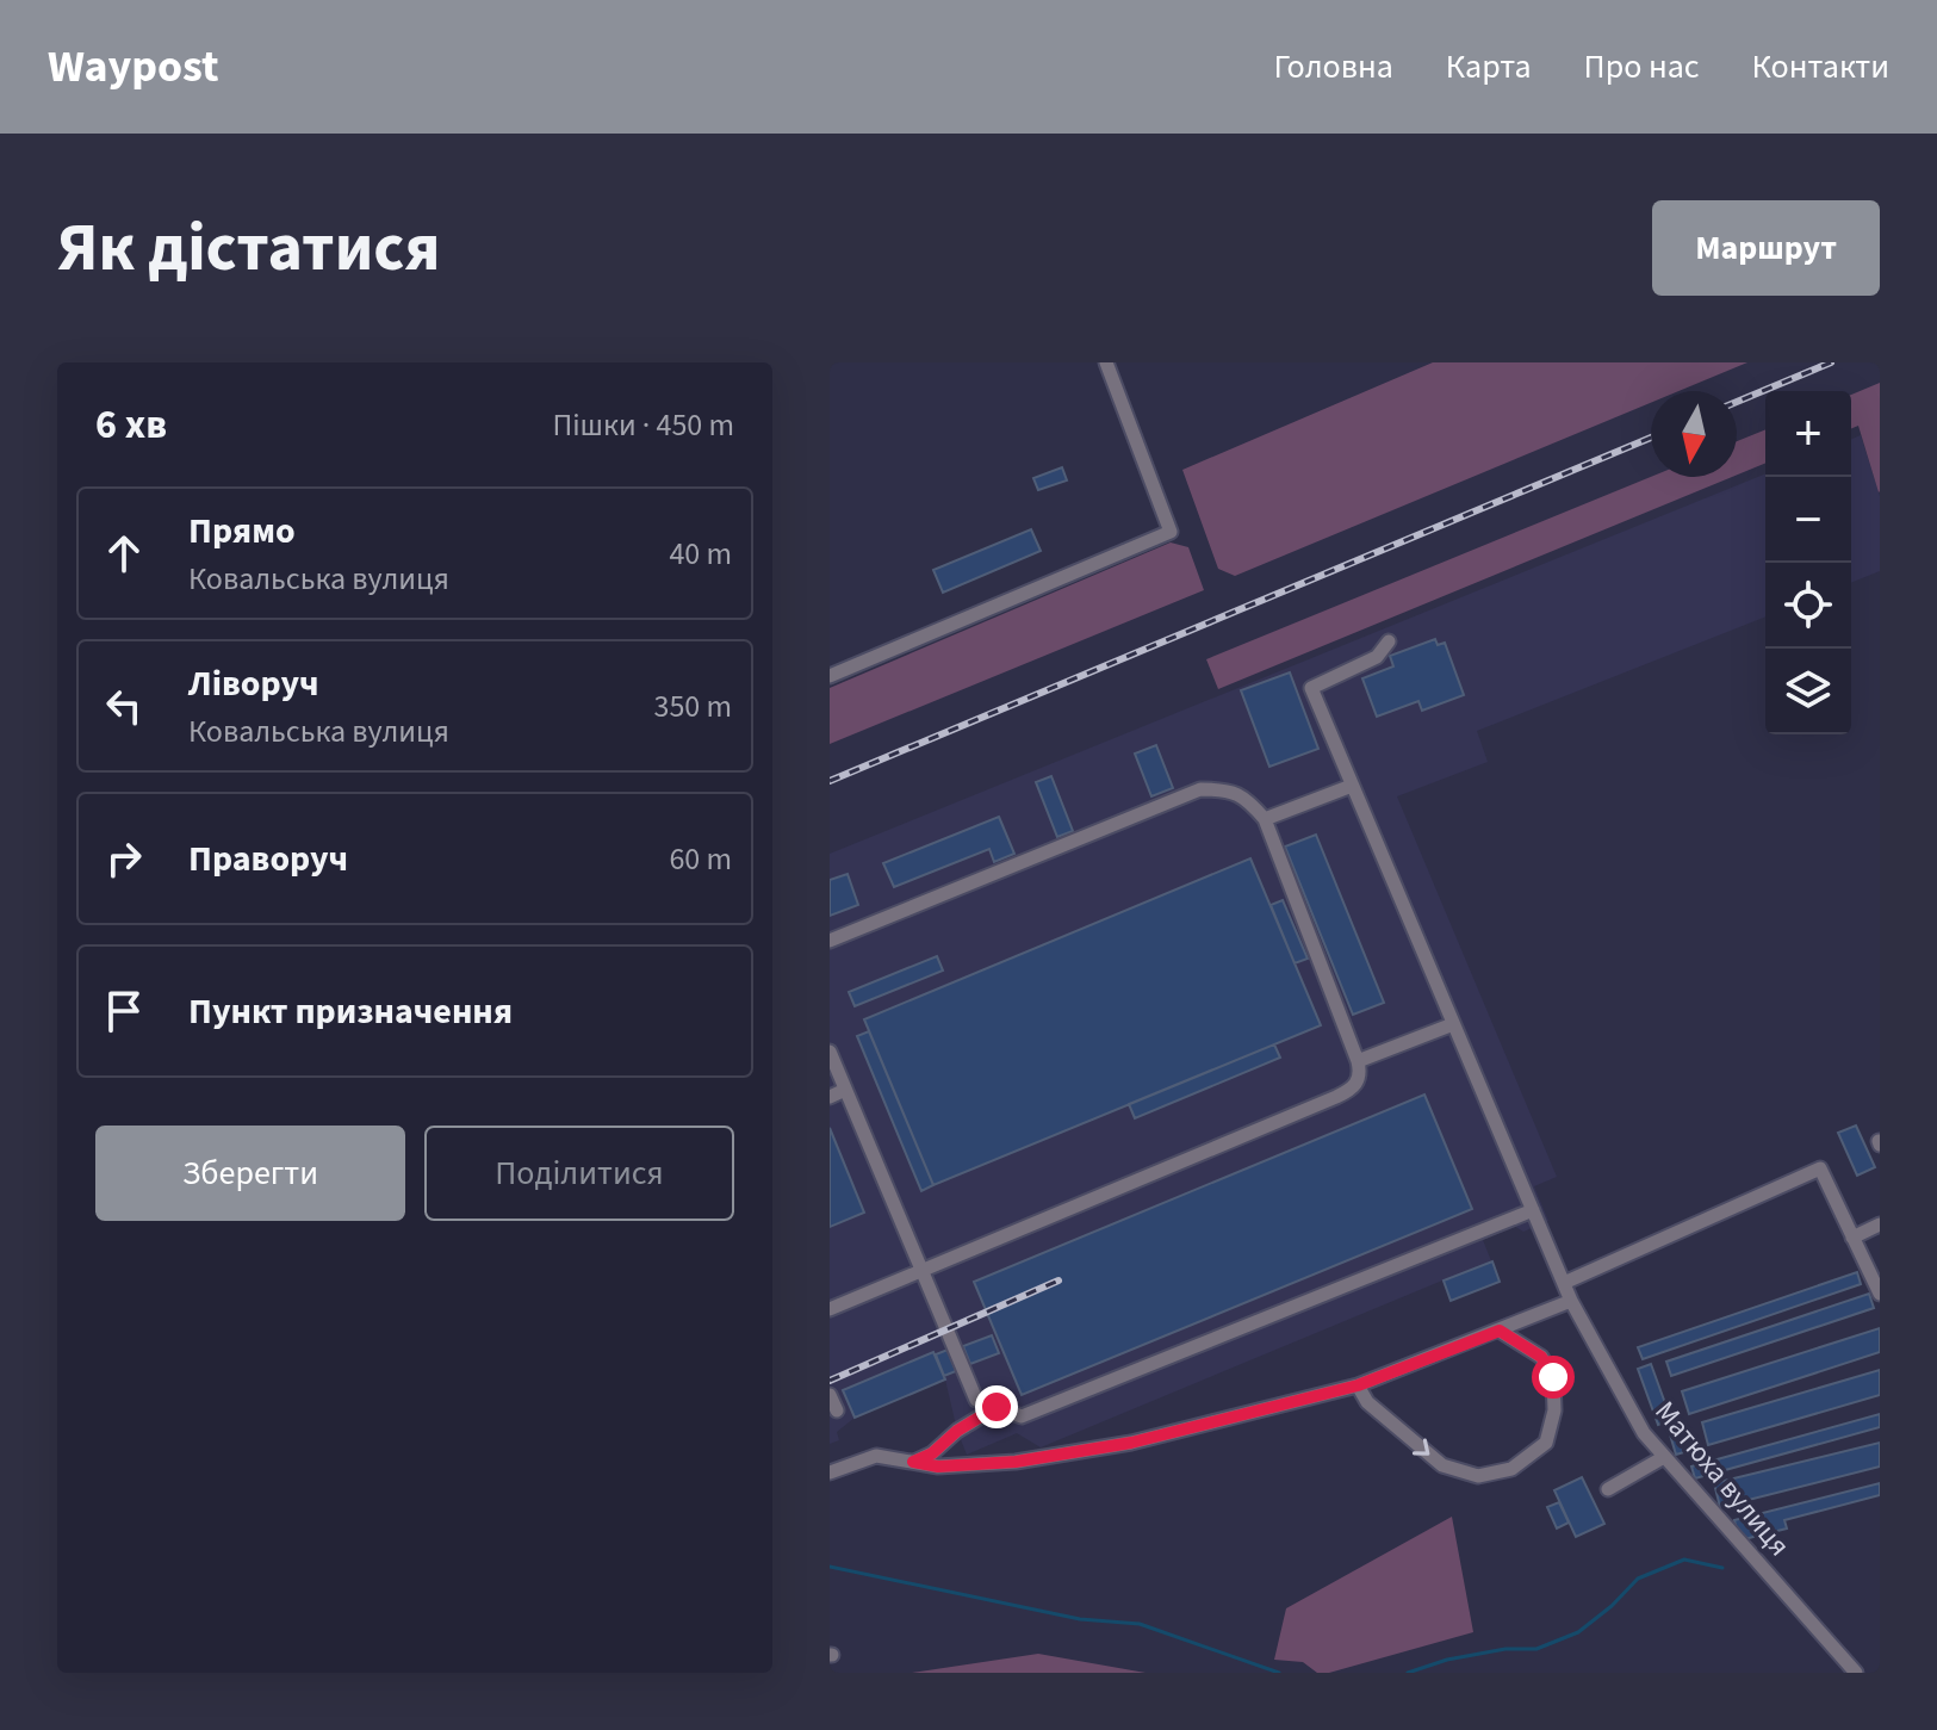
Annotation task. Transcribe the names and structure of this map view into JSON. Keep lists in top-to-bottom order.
{
  "streets": {
    "street": ["Матюха вулиця"]
  },
  "north": "bottom",
  "page": {
    "header": "Waypost",
    "nav": [
      "Головна",
      "Карта",
      "Про нас",
      "Контакти"
    ],
    "buttons": [
      "Маршрут",
      ["Зберегти", "Поділитися"]
    ],
    "title": "Як дістатися",
    "heading": ["6 хв", "Пішки · 450 m"],
    "map_buttons": ["+", "−"],
    "list": [
      ["Прямо", "Ковальська вулиця", "40 m"],
      ["Ліворуч", "Ковальська вулиця", "350 m"],
      ["Праворуч", "60 m"],
      "Пункт призначення"
    ]
  }
}
